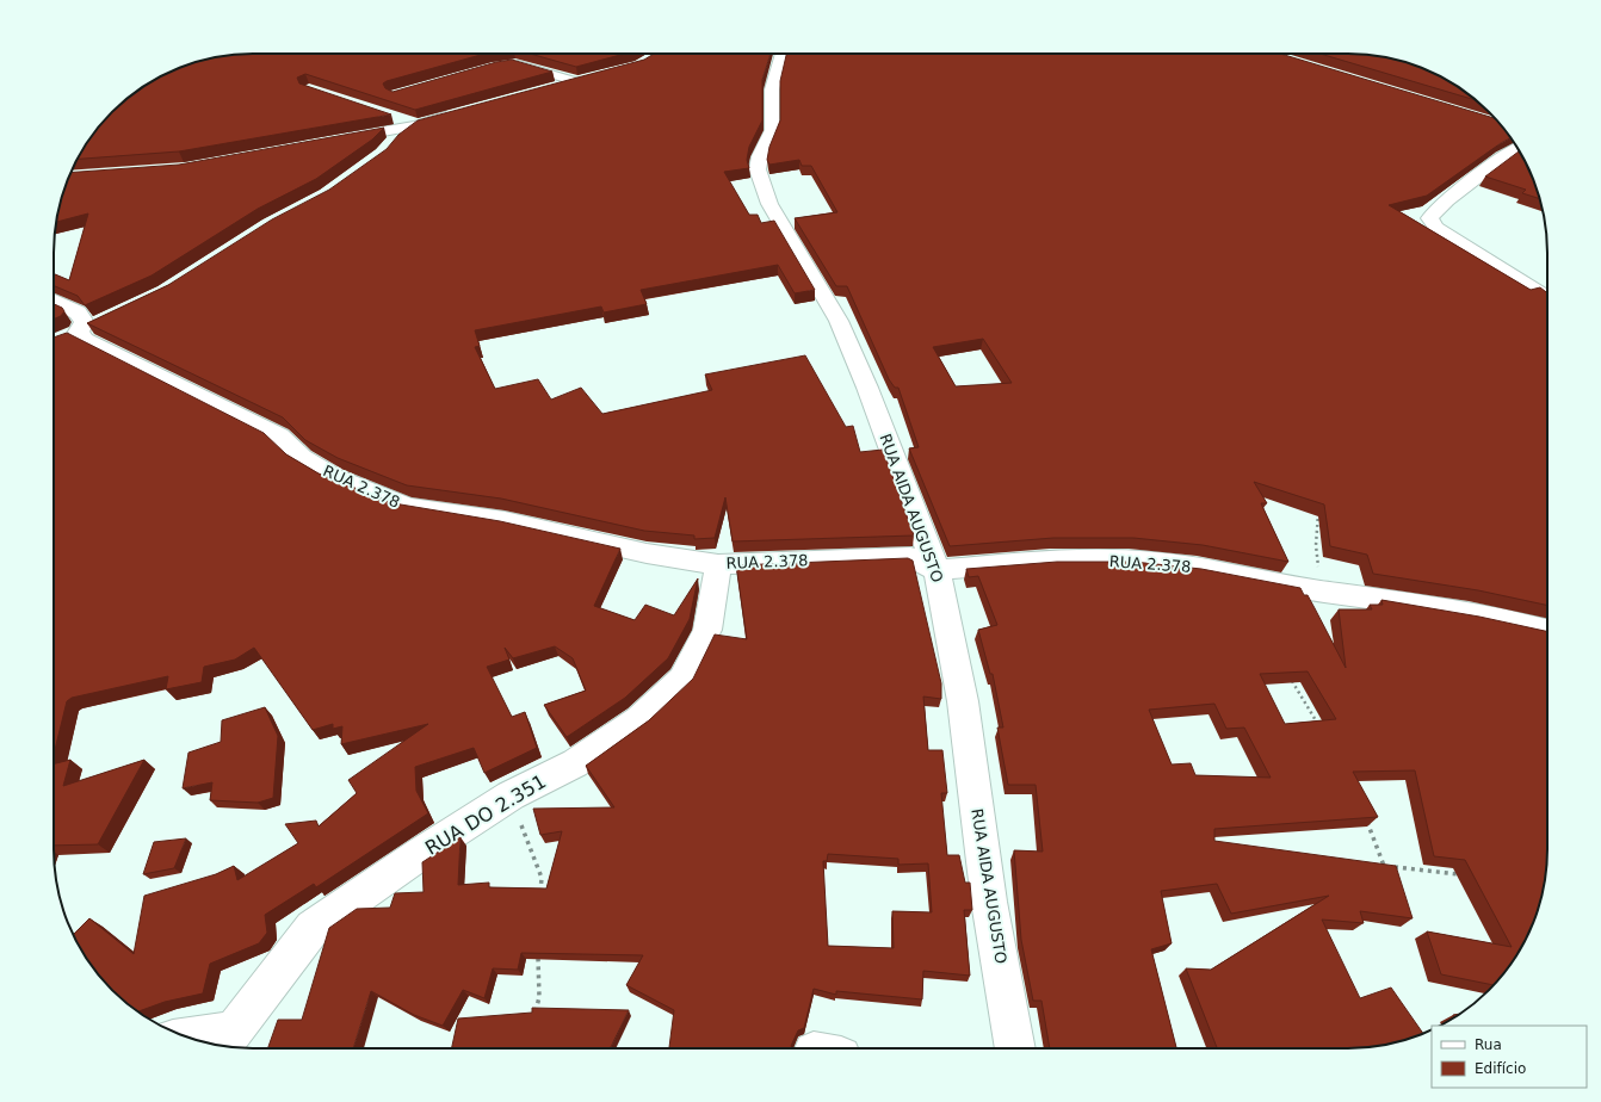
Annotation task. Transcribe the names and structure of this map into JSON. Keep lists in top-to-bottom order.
{
  "streets": {
    "street": ["RUA 2.378", "RUA AIDA AUGUSTO", "RUA DO 2.351"]
  },
  "crossings": [
    ["RUA 2.378", "RUA AIDA AUGUSTO"],
    ["RUA 2.378", "RUA DO 2.351"]
  ],
  "legend": ["Rua", "Edifício"]
}
